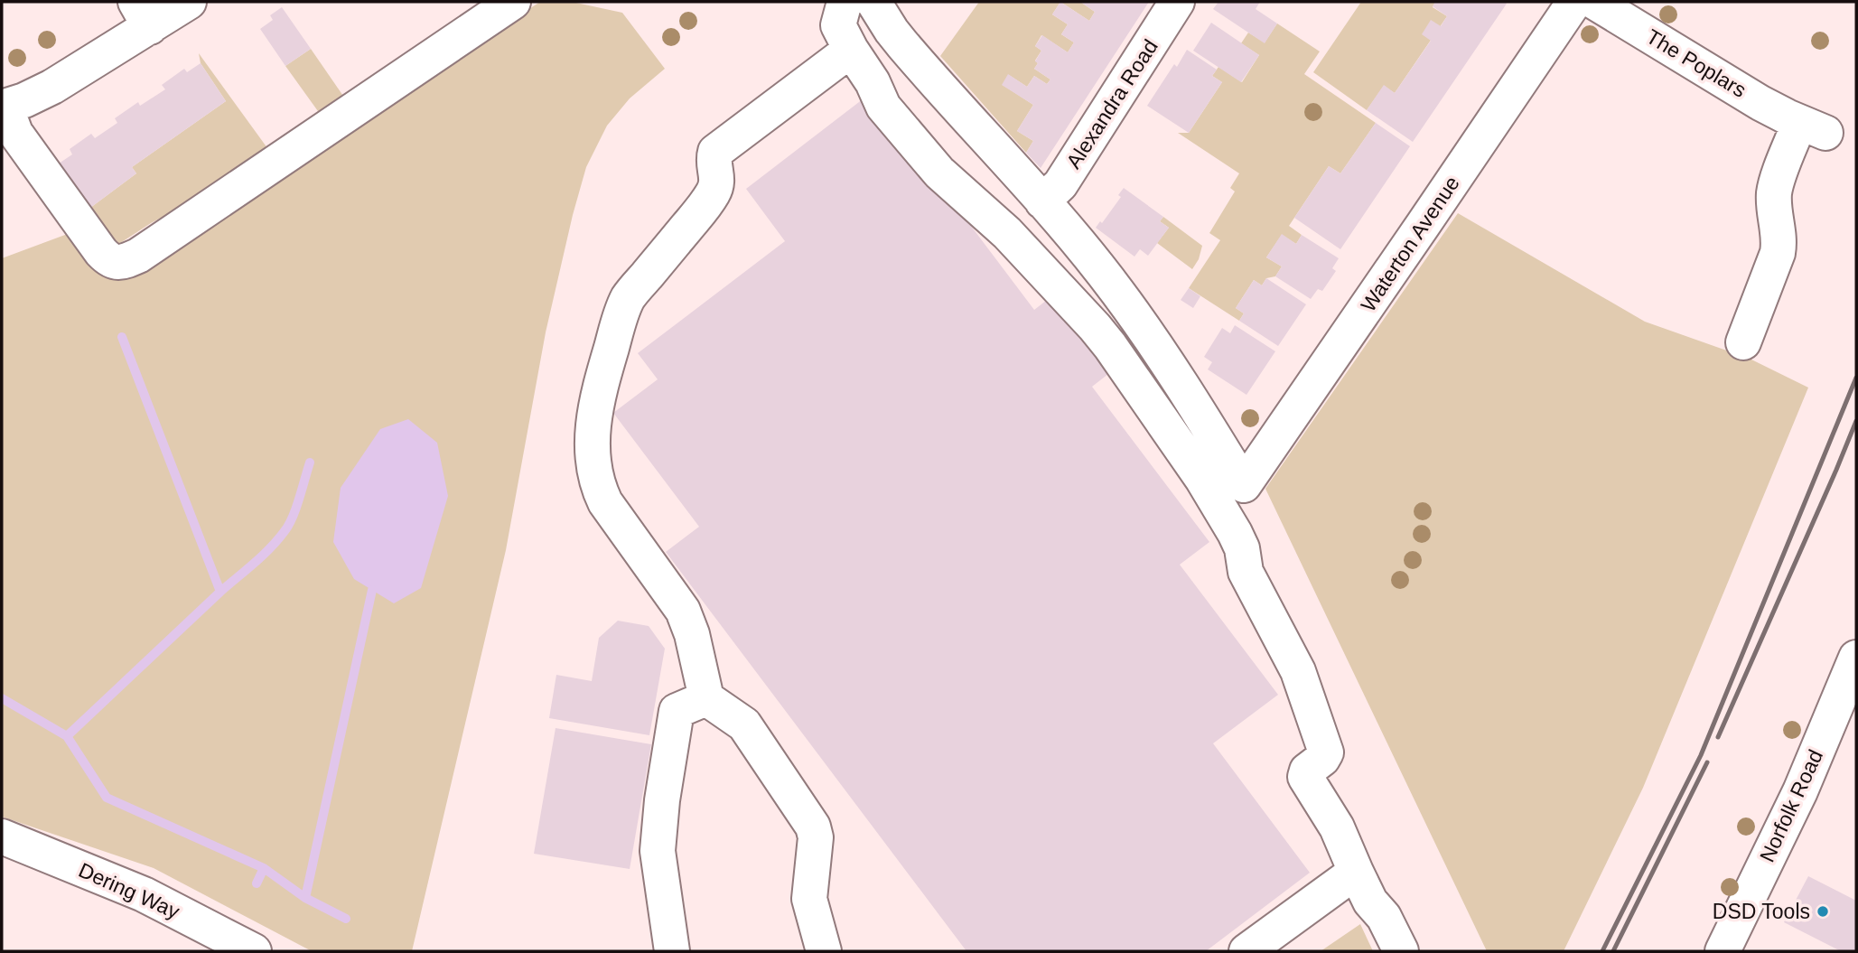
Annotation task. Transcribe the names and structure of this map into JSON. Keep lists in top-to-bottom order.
{
  "streets": {
    "street": [
      "The Poplars",
      "Alexandra Road",
      "Waterton Avenue",
      "Norfolk Road",
      "Dering Way"
    ]
  },
  "crossings": [
    ["Alexandra Road", "Waterton Avenue"]
  ],
  "places": ["DSD Tools"]
}
